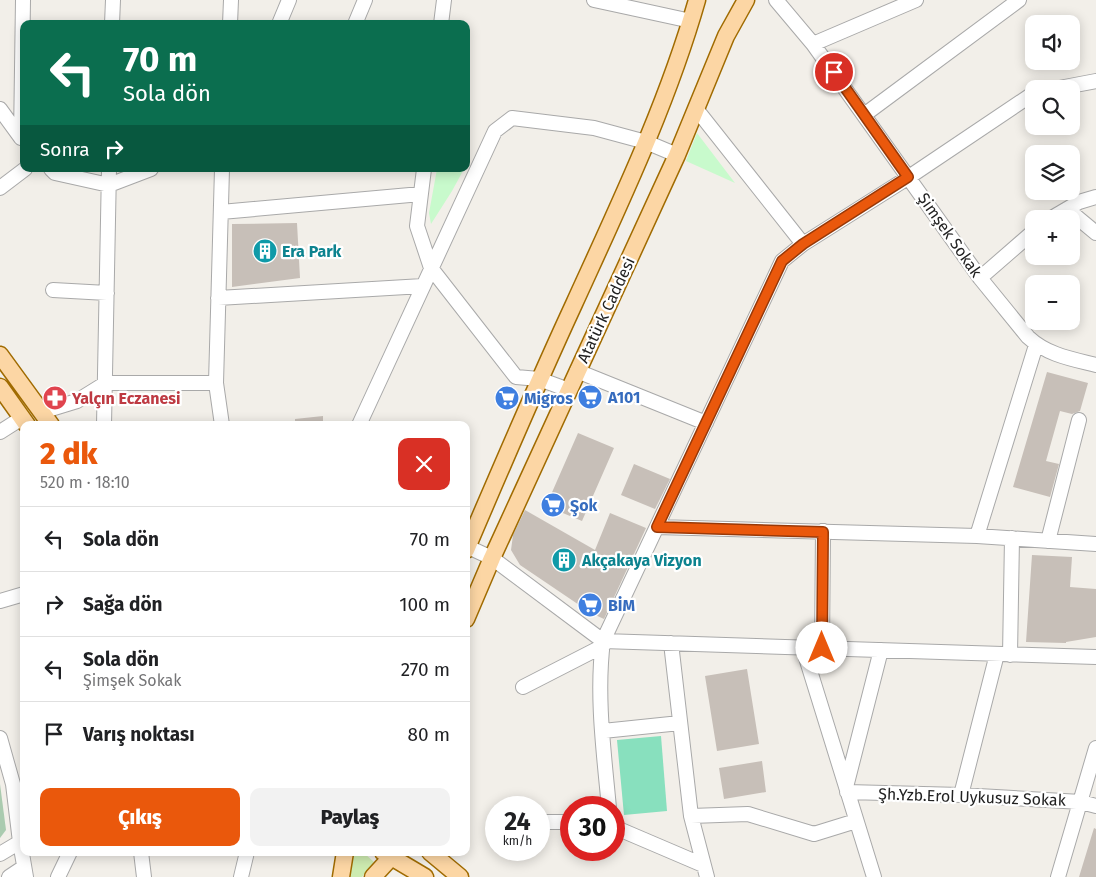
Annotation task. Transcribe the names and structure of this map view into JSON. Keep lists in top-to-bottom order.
{
  "streets": {
    "main road": ["Atatürk Caddesi"],
    "street": ["Şimşek Sokak", "Şh.Yzb.Erol Uykusuz Sokak"]
  },
  "places": {
    "building": ["Era Park", "Akçakaya Vizyon"],
    "supermarket": [
      "A101",
      "Migros",
      "Şok",
      "BİM"
    ],
    "pharmacy": ["Yalçın Eczanesi"]
  },
  "page": {
    "map_buttons": ["+", "−"],
    "turn": ["70 m", "Sola dön"],
    "then": "Sonra",
    "heading": ["2 dk", "520 m · 18:10"],
    "list": [
      {
        "name": "Sola dön",
        "value": "70 m"
      },
      {
        "name": "Sağa dön",
        "value": "100 m"
      },
      {
        "name": "Sola dön",
        "note": "Şimşek Sokak",
        "value": "270 m"
      },
      {
        "name": "Varış noktası",
        "value": "80 m"
      }
    ],
    "buttons": ["Çıkış", "Paylaş"],
    "speed": "24 km/h",
    "limit": "30"
  }
}
